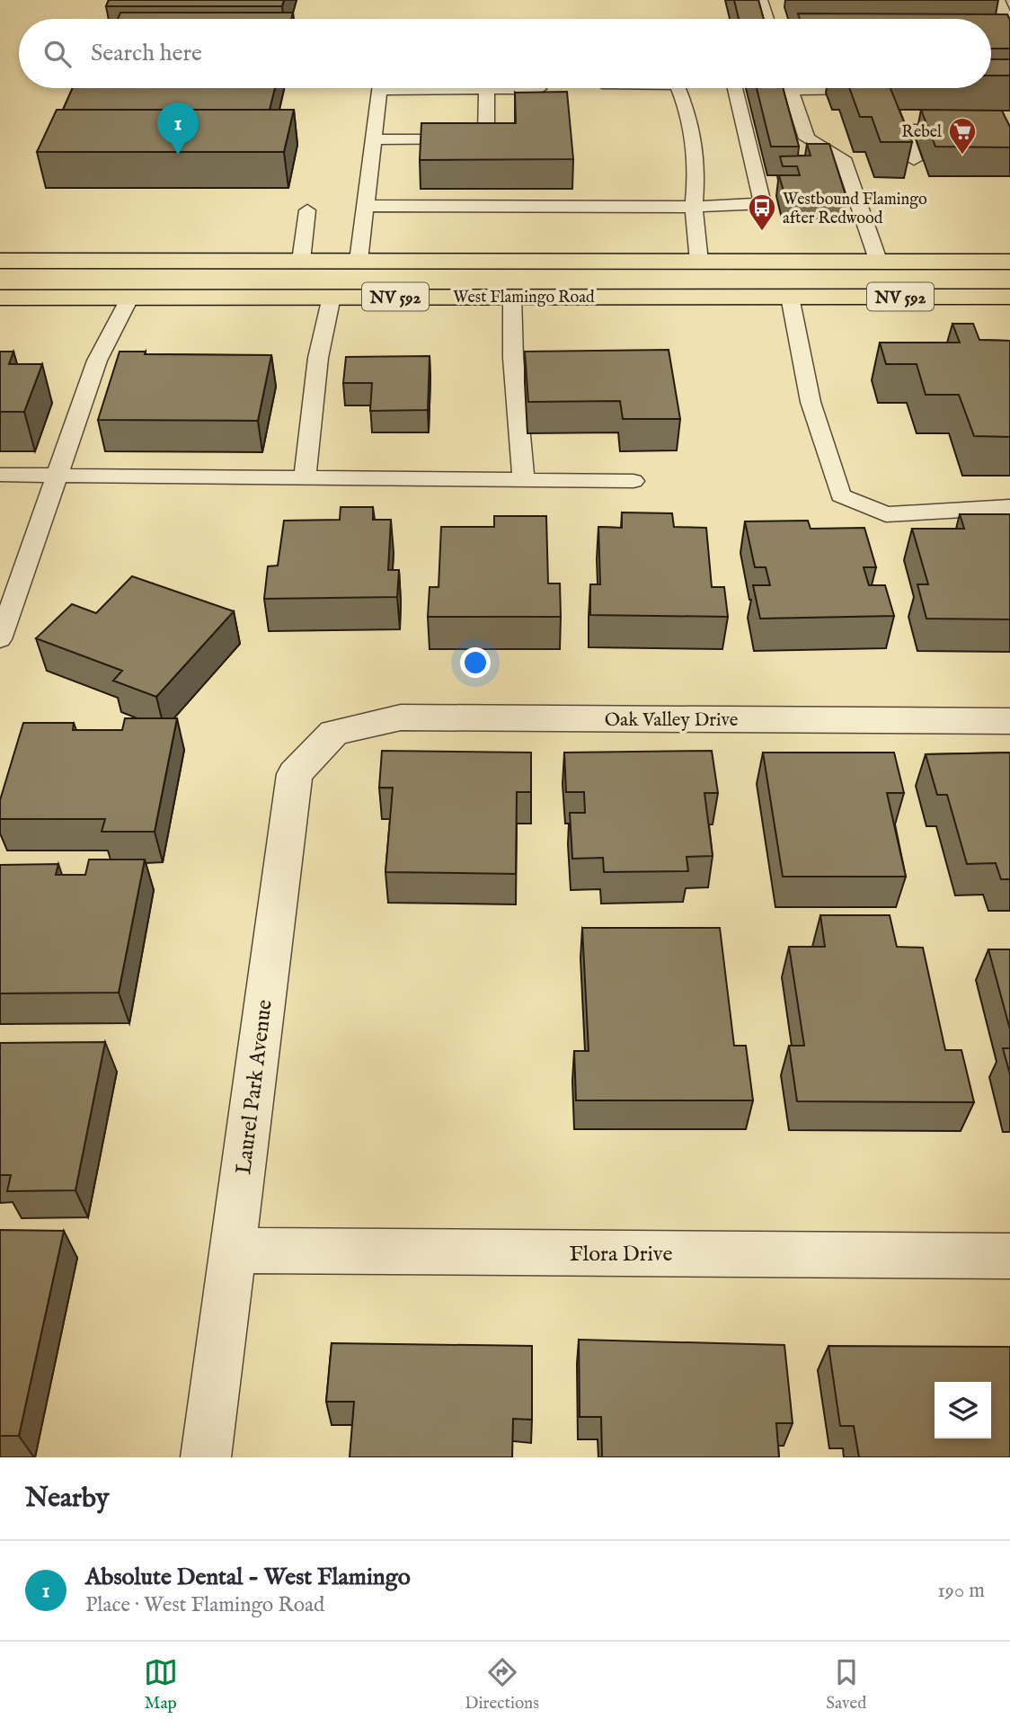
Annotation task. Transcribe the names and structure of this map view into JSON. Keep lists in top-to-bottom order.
{
  "streets": {
    "main road": ["NV 592", "West Flamingo Road"],
    "street": ["Oak Valley Drive", "Laurel Park Avenue", "Flora Drive"]
  },
  "crossings": [
    ["Oak Valley Drive", "Laurel Park Avenue"],
    ["Laurel Park Avenue", "Flora Drive"]
  ],
  "places": {
    "supermarket": ["Rebel"],
    "bus stop": ["Westbound Flamingo after Redwood"]
  },
  "page": {
    "search": "Search here",
    "pins": "1",
    "heading": "Nearby",
    "list": [
      {
        "mark": "1",
        "name": "Absolute Dental - West Flamingo",
        "note": "Place · West Flamingo Road",
        "value": "190 m"
      }
    ],
    "nav": ["Map", "Directions", "Saved"]
  }
}
